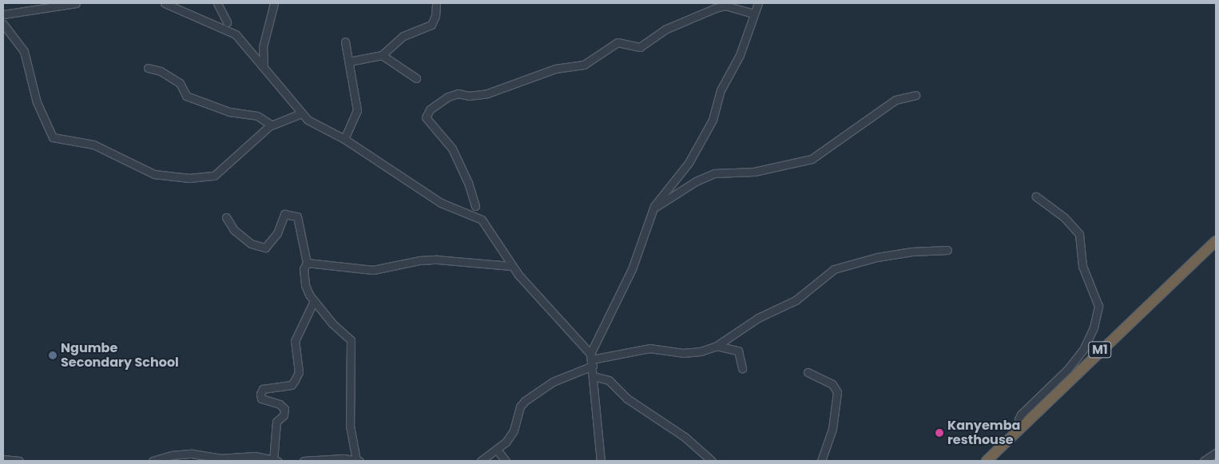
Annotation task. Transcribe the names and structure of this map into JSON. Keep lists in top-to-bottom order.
{
  "streets": {
    "highway": ["M1"]
  },
  "places": ["Ngumbe Secondary School", "Kanyemba resthouse"]
}
